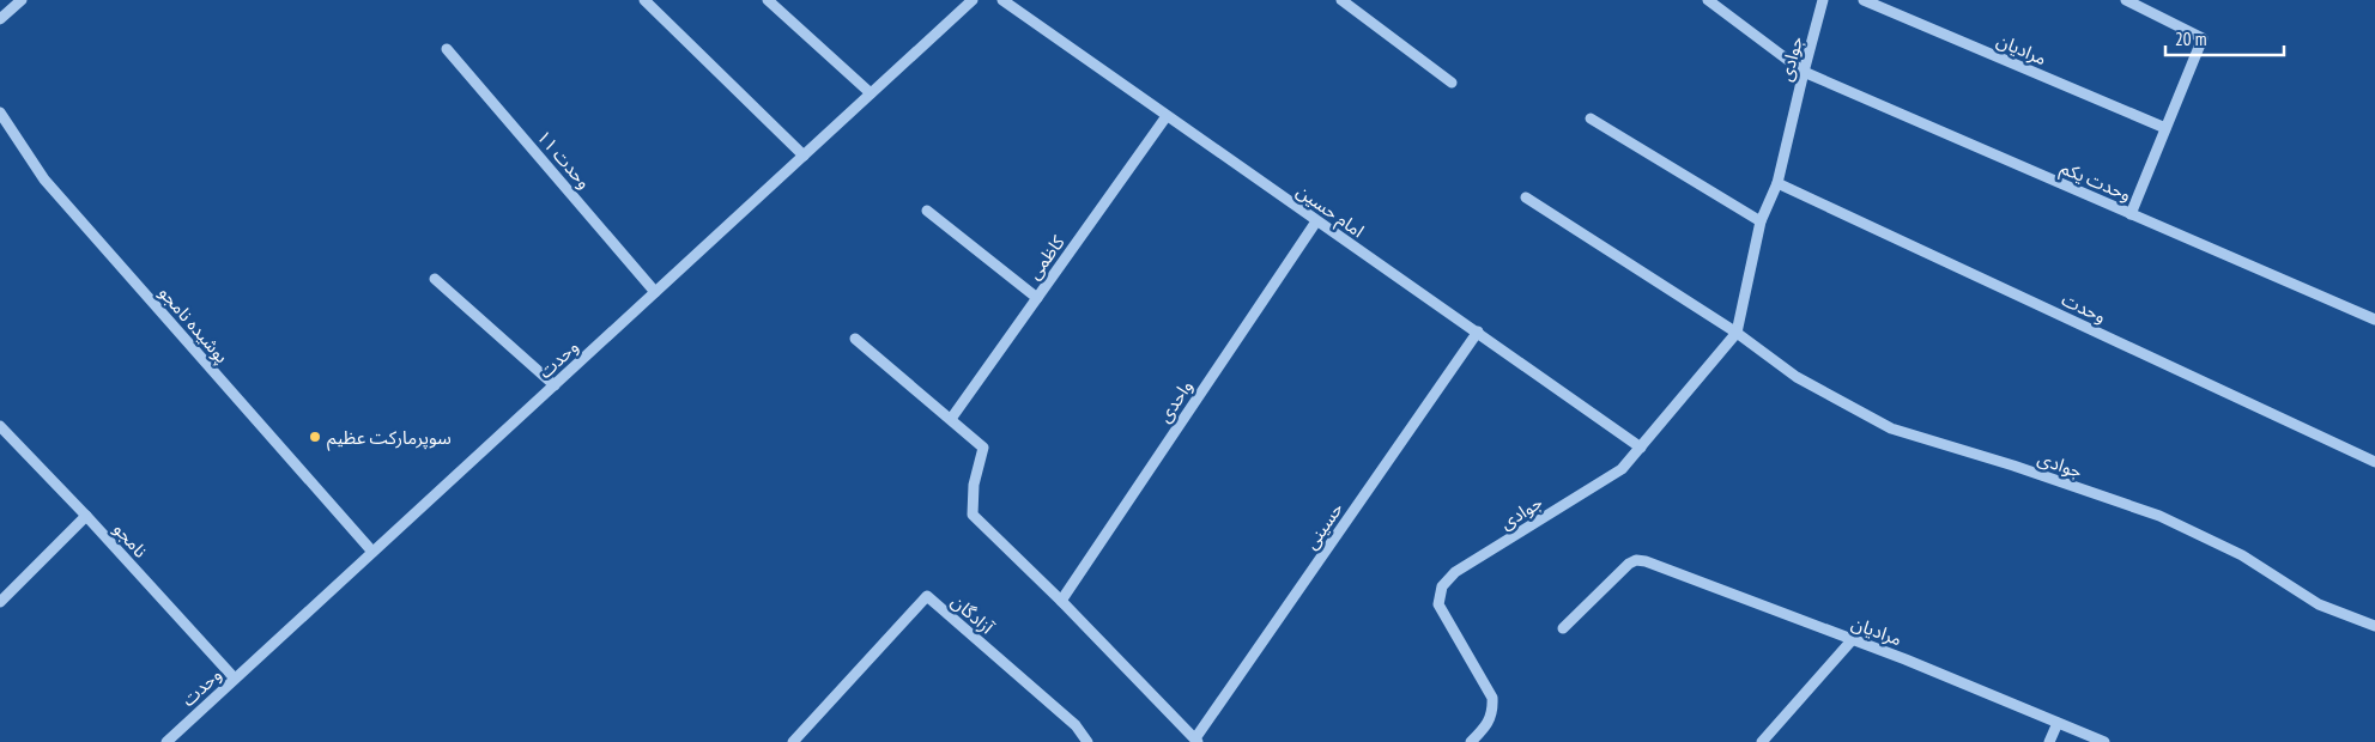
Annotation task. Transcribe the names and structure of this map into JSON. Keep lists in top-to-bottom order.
{
  "streets": {
    "street": [
      "مرادیان",
      "جوادی",
      "وحدت ۱۱",
      "وحدت یکم",
      "امام حسین",
      "کاظمی",
      "وحدت",
      "پوشیده نامجو",
      "واحدی",
      "حسینی",
      "نامجو",
      "آزادگان"
    ]
  },
  "crossings": [
    ["جوادی", "وحدت یکم"],
    ["جوادی", "امام حسین"],
    ["جوادی", "وحدت"],
    ["وحدت ۱۱", "وحدت"],
    ["امام حسین", "کاظمی"],
    ["امام حسین", "واحدی"],
    ["امام حسین", "حسینی"],
    ["وحدت", "پوشیده نامجو"],
    ["وحدت", "نامجو"]
  ],
  "places": ["سوپرمارکت عظیم"],
  "scale_bar": "20 m"
}
